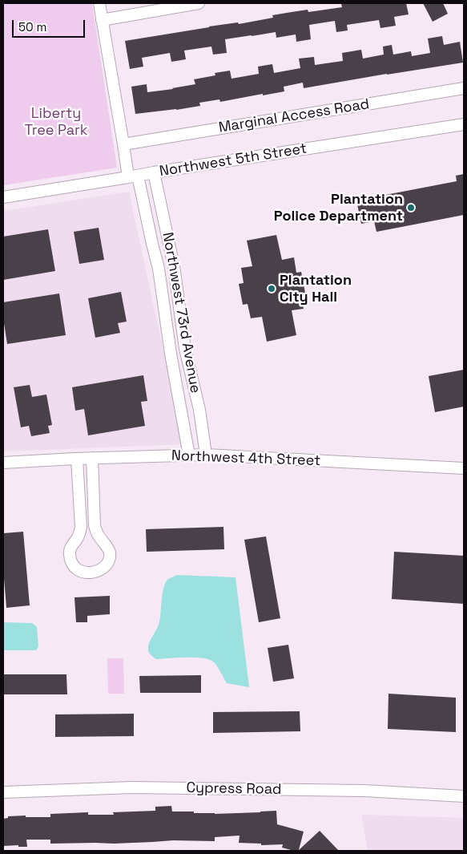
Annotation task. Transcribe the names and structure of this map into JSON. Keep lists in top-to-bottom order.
{
  "streets": {
    "street": [
      "Marginal Access Road",
      "Northwest 5th Street",
      "Northwest 73rd Avenue",
      "Northwest 4th Street",
      "Cypress Road"
    ]
  },
  "crossings": [
    ["Marginal Access Road", "Northwest 73rd Avenue"],
    ["Northwest 5th Street", "Northwest 73rd Avenue"],
    ["Northwest 73rd Avenue", "Northwest 4th Street"]
  ],
  "parks": ["Liberty Tree Park"],
  "places": ["Plantation Police Department", "Plantation City Hall"],
  "scale_bar": "50 m"
}
